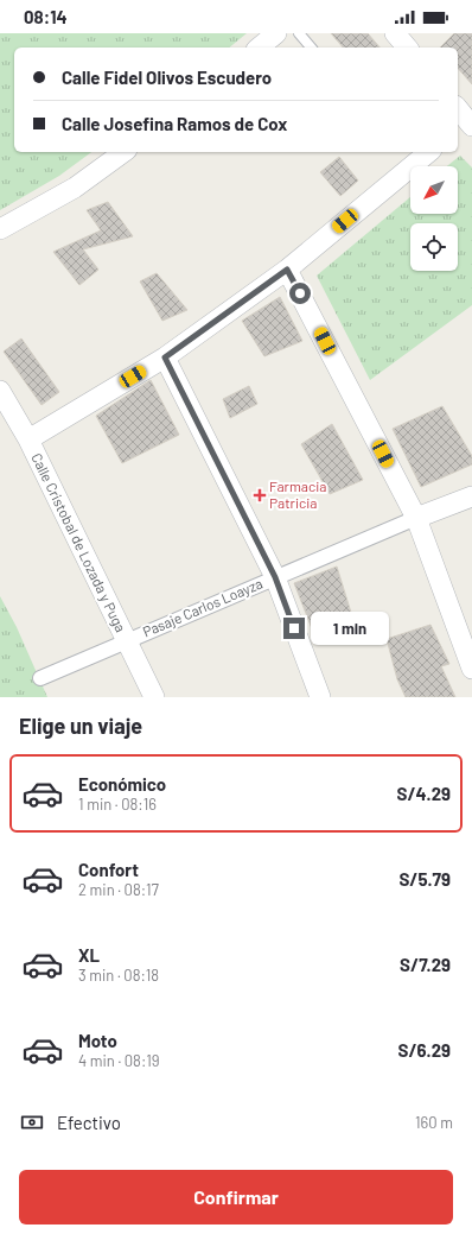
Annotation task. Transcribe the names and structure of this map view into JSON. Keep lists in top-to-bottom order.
{
  "streets": {
    "street": ["Calle Cristobal de Lozada y Puga", "Pasaje Carlos Loayza"]
  },
  "crossings": [
    ["Calle Cristobal de Lozada y Puga", "Pasaje Carlos Loayza"]
  ],
  "places": {
    "health": ["Farmacia Patricia"]
  },
  "north": "bottom left",
  "page": {
    "status": "08:14",
    "banner": ["Calle Fidel Olivos Escudero", "Calle Josefina Ramos de Cox"],
    "bubble": "1 min",
    "heading": "Elige un viaje",
    "list": [
      {
        "name": "Económico",
        "note": "1 min · 08:16",
        "value": "S/4.29"
      },
      {
        "name": "Confort",
        "note": "2 min · 08:17",
        "value": "S/5.79"
      },
      {
        "name": "XL",
        "note": "3 min · 08:18",
        "value": "S/7.29"
      },
      {
        "name": "Moto",
        "note": "4 min · 08:19",
        "value": "S/6.29"
      }
    ],
    "pay": ["Efectivo", "160 m"],
    "buttons": "Confirmar"
  }
}
